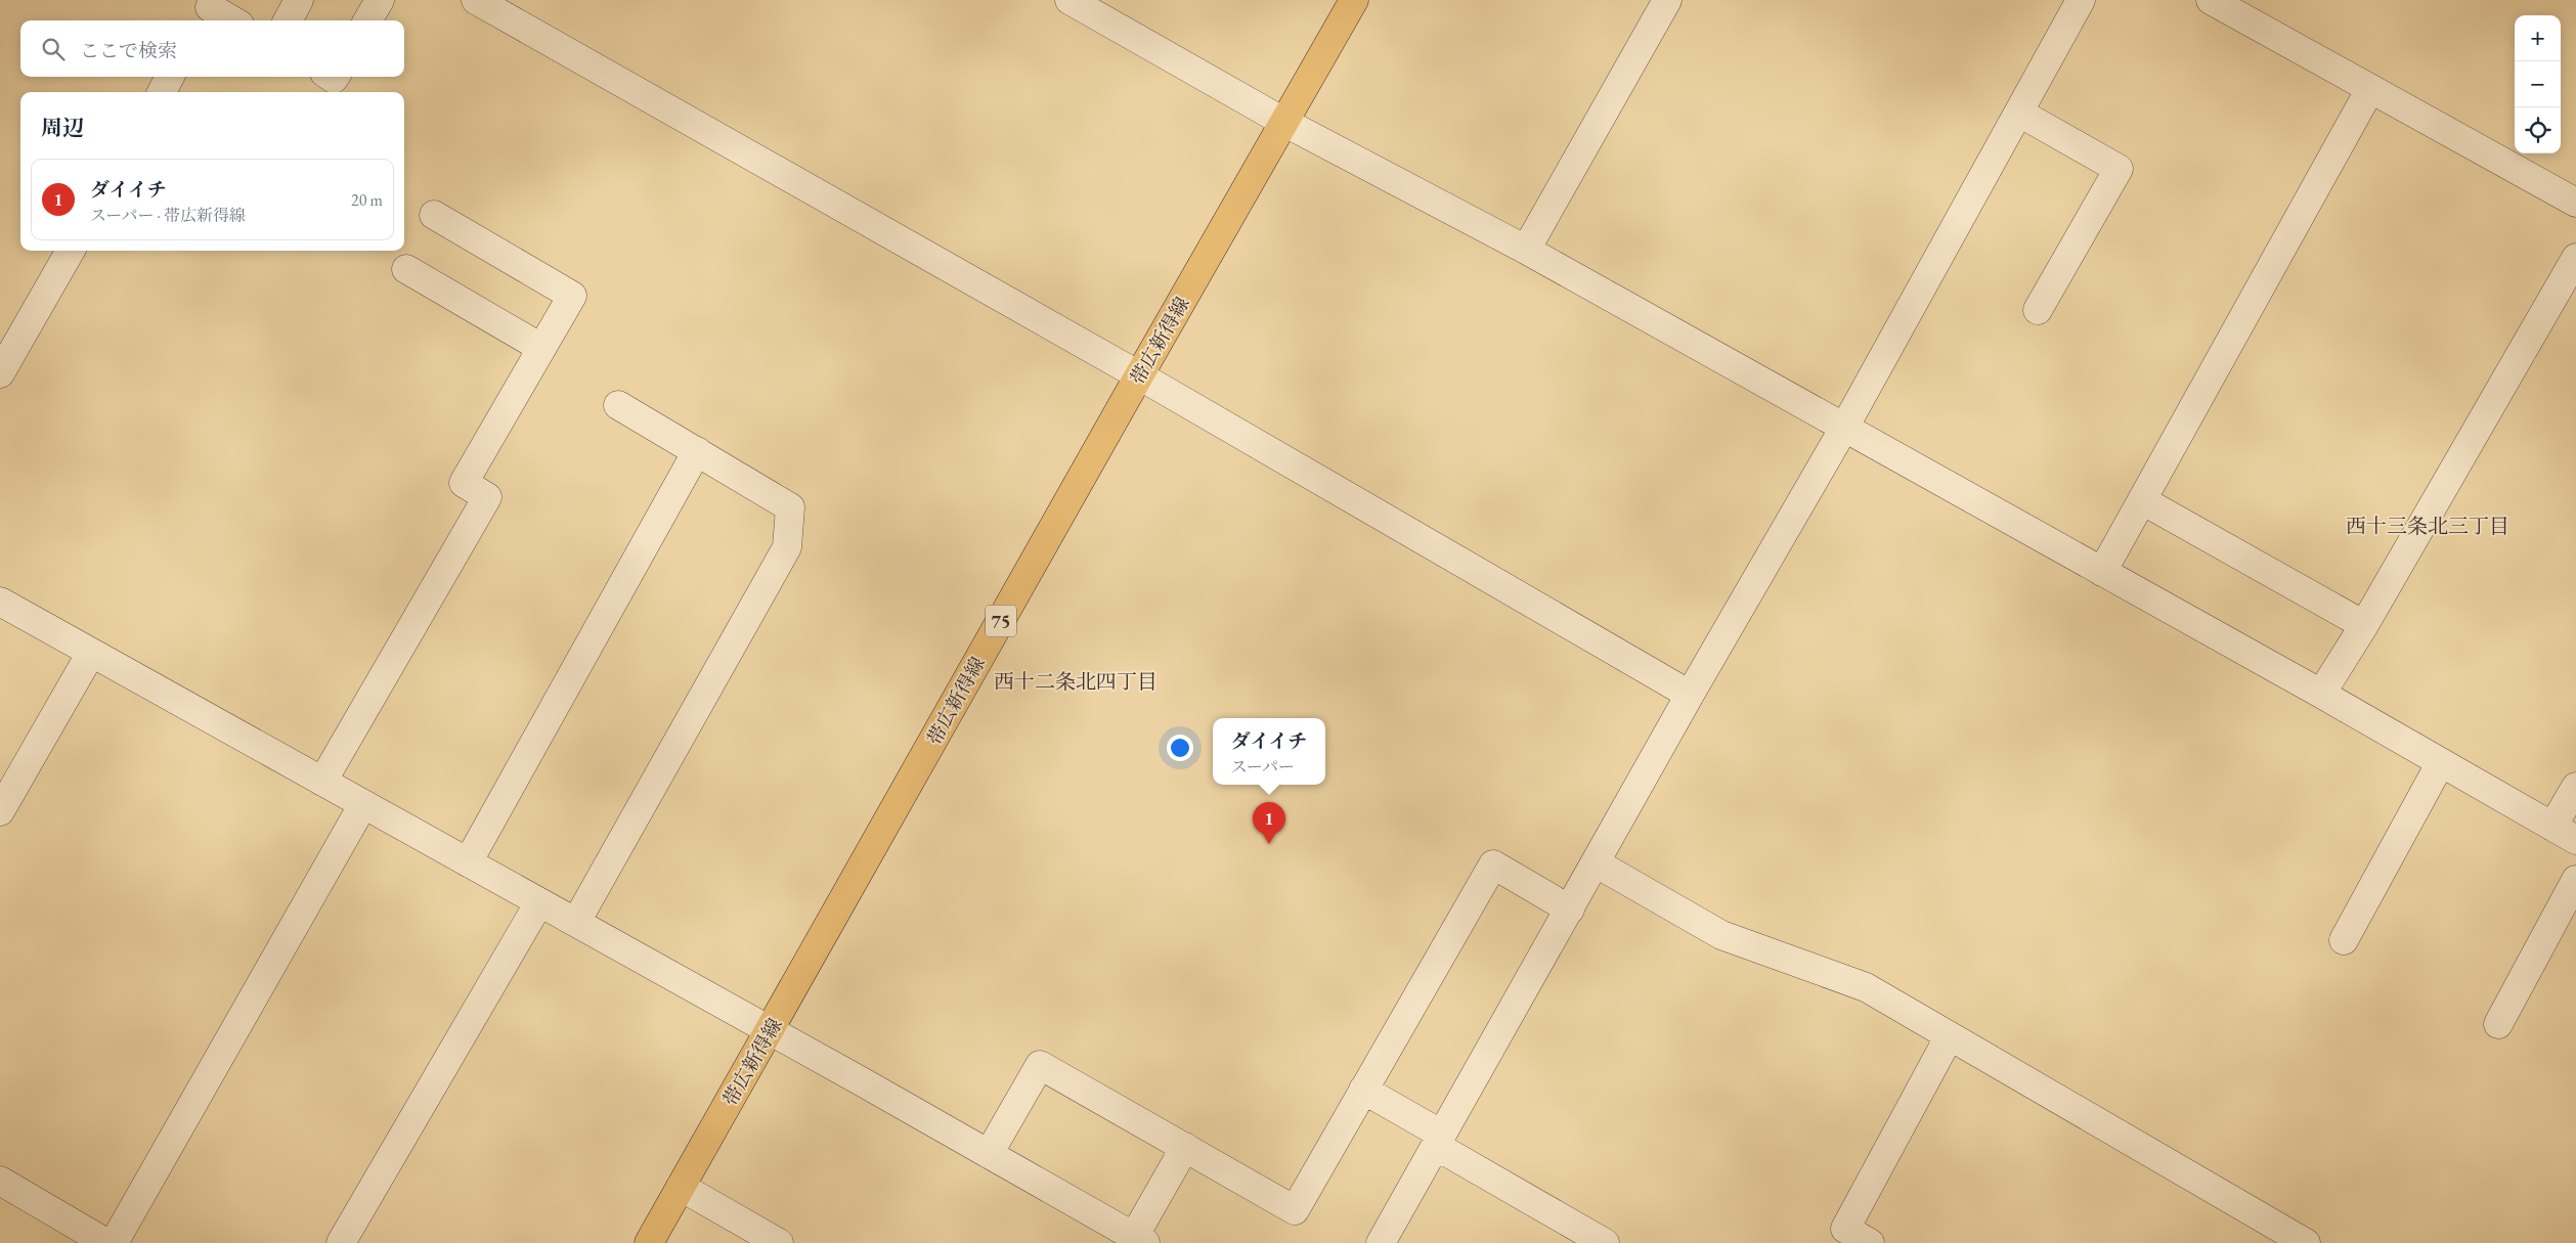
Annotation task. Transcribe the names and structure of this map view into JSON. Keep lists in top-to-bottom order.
{
  "streets": {
    "main road": ["帯広新得線", "75"]
  },
  "districts": ["西十三条北三丁目", "西十二条北四丁目"],
  "page": {
    "map_buttons": ["+", "−"],
    "search": "ここで検索",
    "heading": "周辺",
    "list": [
      {
        "mark": "1",
        "name": "ダイイチ",
        "note": "スーパー · 帯広新得線",
        "value": "20 m"
      }
    ],
    "popup": ["ダイイチ", "スーパー"],
    "pins": "1"
  }
}
